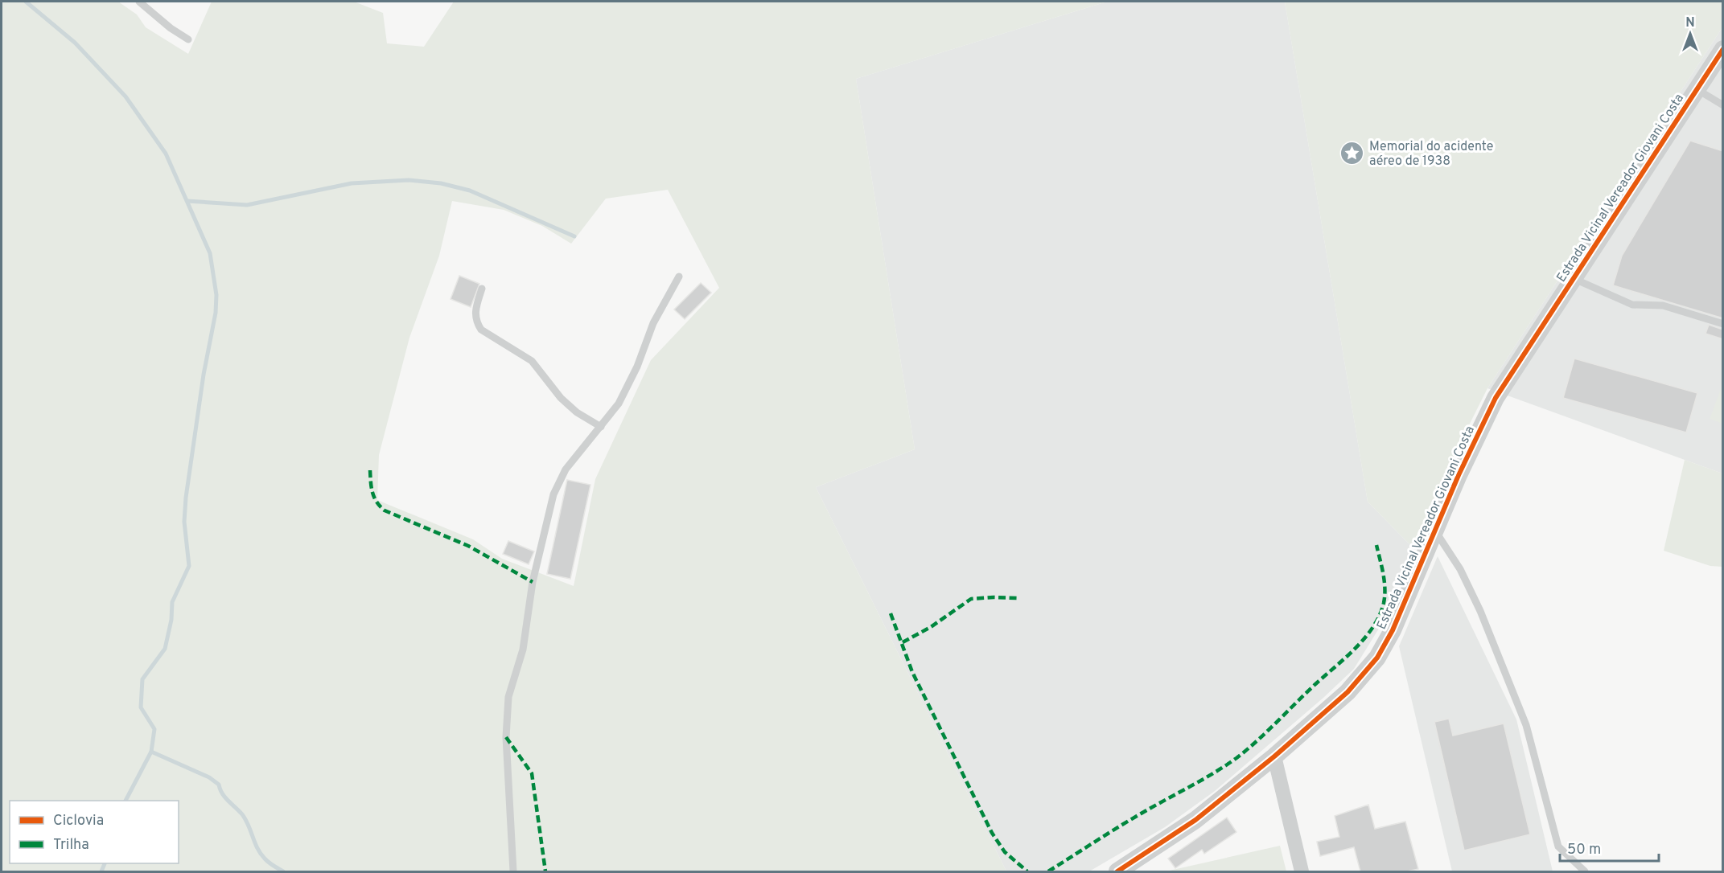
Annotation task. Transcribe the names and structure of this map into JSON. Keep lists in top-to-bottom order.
{
  "streets": {
    "street": ["Estrada Vicinal Vereador Giovani Costa"]
  },
  "places": {
    "place": ["Memorial do acidente aéreo de 1938"]
  },
  "legend": ["Ciclovia", "Trilha"],
  "scale_bar": "50 m",
  "north": "top"
}
